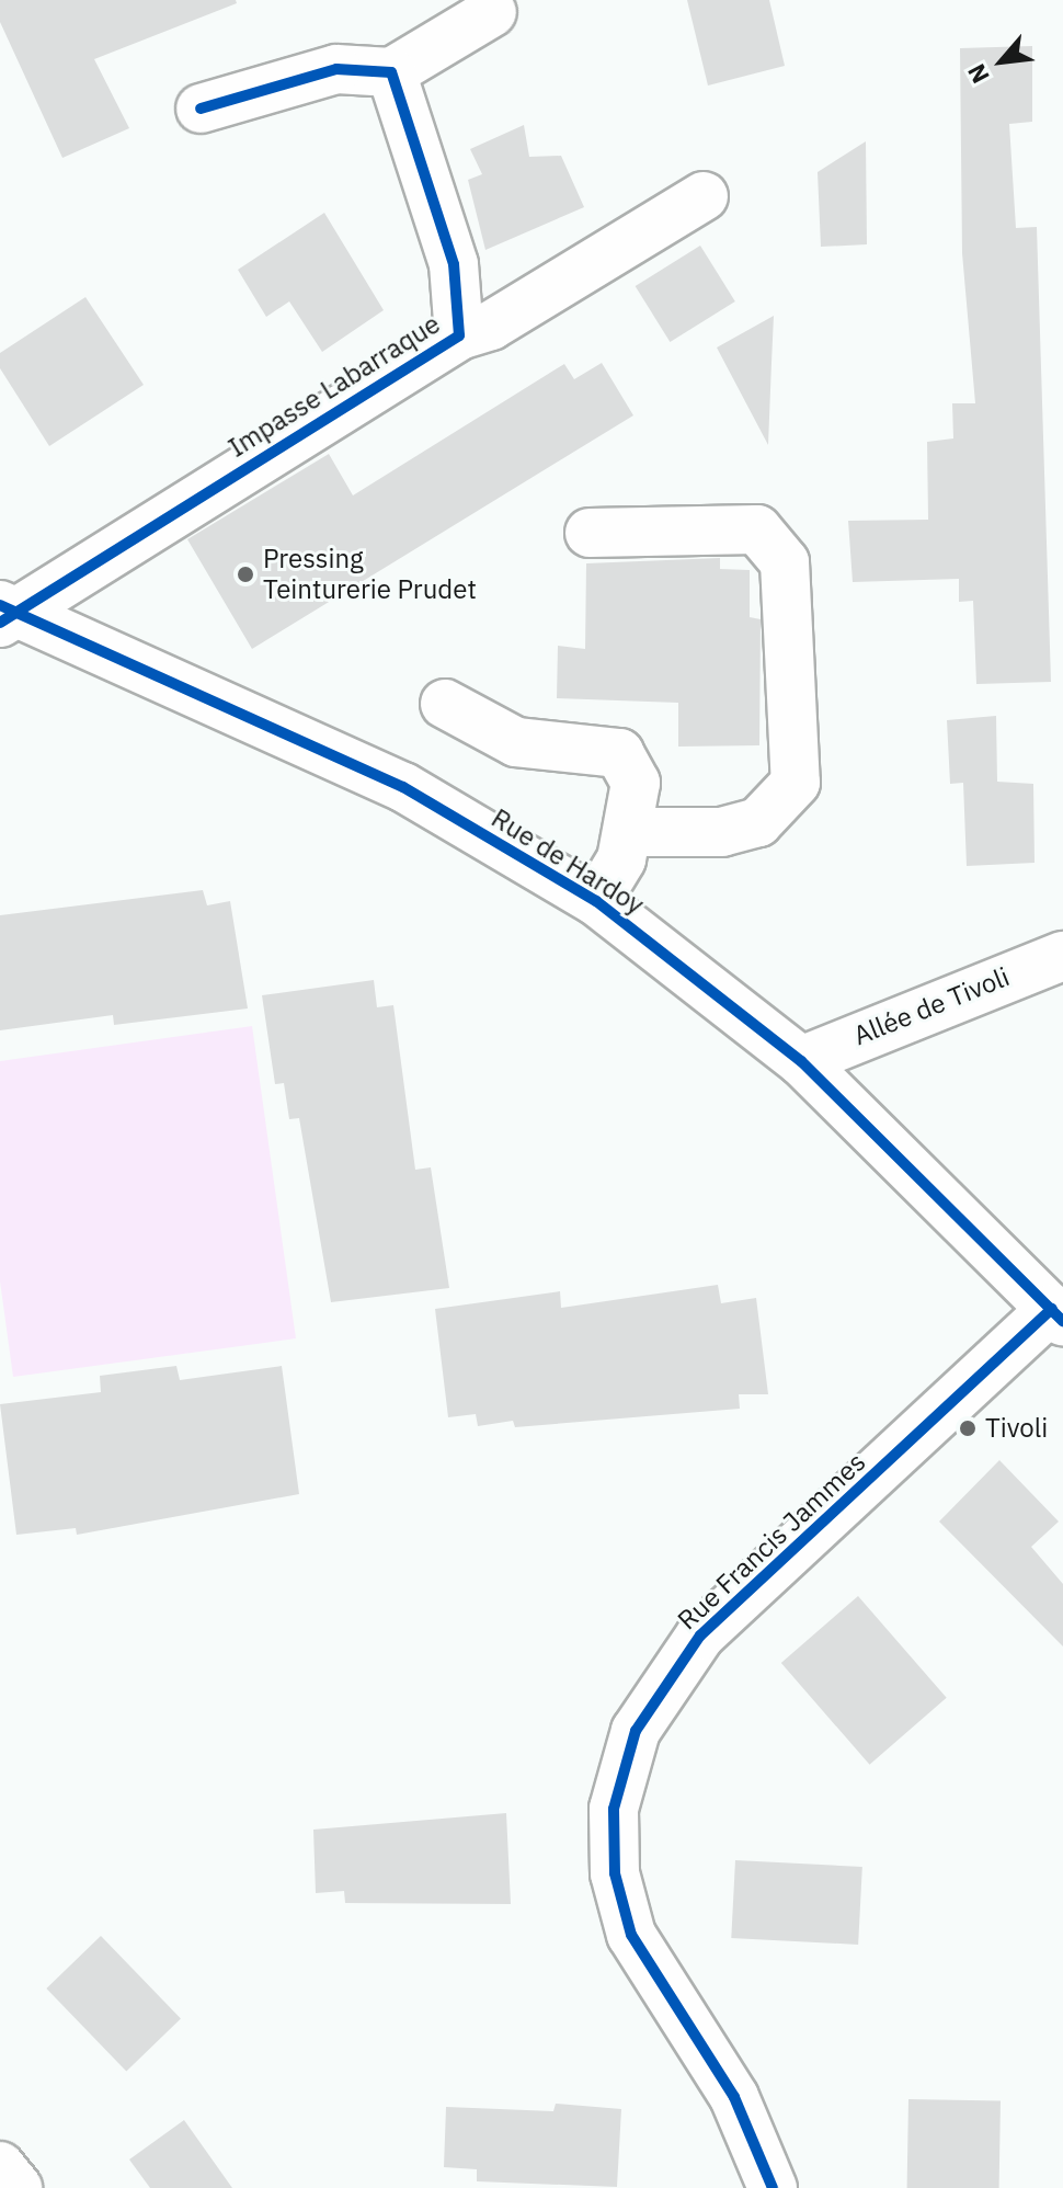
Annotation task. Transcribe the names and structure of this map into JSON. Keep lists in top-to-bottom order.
{
  "streets": {
    "street": [
      "Impasse Labarraque",
      "Rue de Hardoy",
      "Allée de Tivoli",
      "Rue Francis Jammes"
    ]
  },
  "crossings": [
    ["Impasse Labarraque", "Rue de Hardoy"],
    ["Rue de Hardoy", "Allée de Tivoli"],
    ["Rue de Hardoy", "Rue Francis Jammes"]
  ],
  "places": ["Pressing Teinturerie Prudet", "Tivoli"],
  "north": "bottom left"
}
